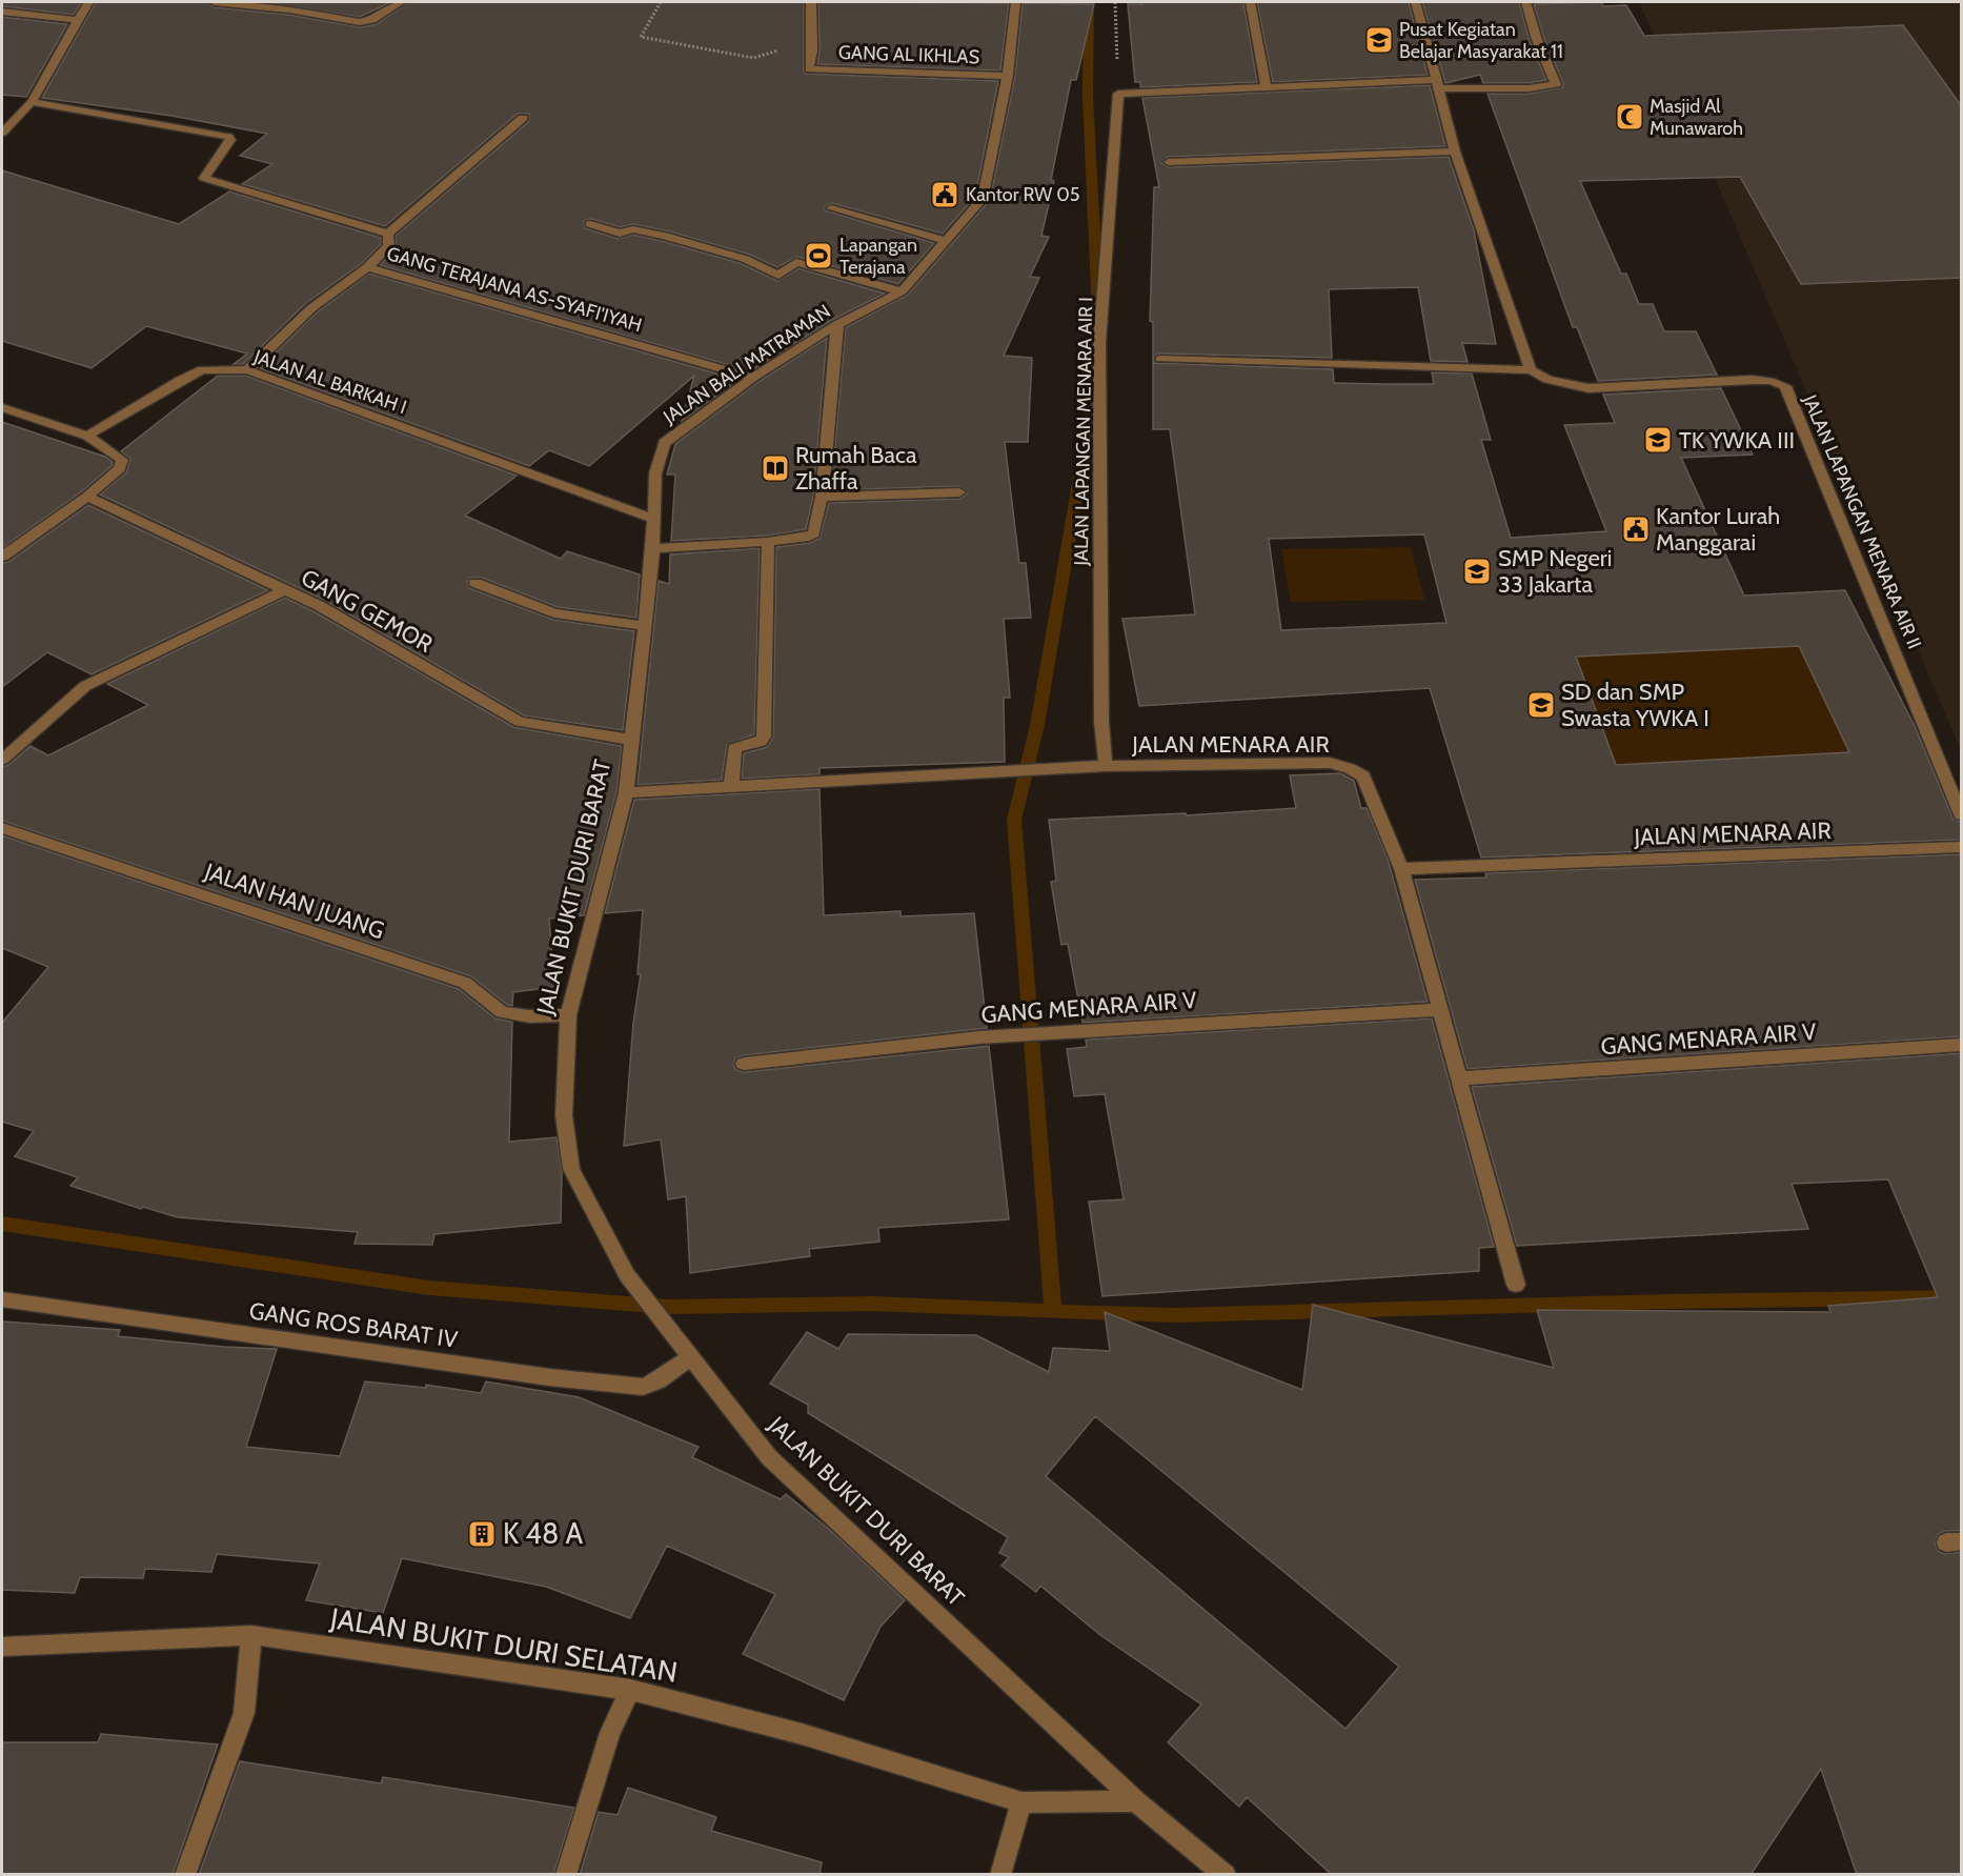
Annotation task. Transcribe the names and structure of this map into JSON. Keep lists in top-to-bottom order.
{
  "streets": {
    "street": [
      "GANG AL IKHLAS",
      "GANG TERAJANA AS-SYAFI'IYAH",
      "JALAN BALI MATRAMAN",
      "JALAN AL BARKAH I",
      "JALAN LAPANGAN MENARA AIR I",
      "JALAN LAPANGAN MENARA AIR II",
      "GANG GEMOR",
      "JALAN MENARA AIR",
      "JALAN BUKIT DURI BARAT",
      "JALAN HAN JUANG",
      "GANG MENARA AIR V",
      "GANG ROS BARAT IV",
      "JALAN BUKIT DURI SELATAN"
    ]
  },
  "crossings": [
    ["GANG AL IKHLAS", "JALAN BALI MATRAMAN"],
    ["GANG TERAJANA AS-SYAFI'IYAH", "JALAN BALI MATRAMAN"],
    ["JALAN BALI MATRAMAN", "JALAN AL BARKAH I"],
    ["JALAN BALI MATRAMAN", "JALAN BUKIT DURI BARAT"],
    ["JALAN AL BARKAH I", "JALAN BUKIT DURI BARAT"],
    ["JALAN LAPANGAN MENARA AIR I", "JALAN MENARA AIR"],
    ["GANG GEMOR", "JALAN BUKIT DURI BARAT"],
    ["JALAN MENARA AIR", "JALAN BUKIT DURI BARAT"],
    ["JALAN BUKIT DURI BARAT", "JALAN HAN JUANG"],
    ["JALAN BUKIT DURI BARAT", "GANG ROS BARAT IV"],
    ["JALAN BUKIT DURI BARAT", "JALAN BUKIT DURI SELATAN"]
  ],
  "places": {
    "school or university": [
      "Pusat Kegiatan Belajar Masyarakat 11",
      "TK YWKA III",
      "SMP Negeri 33 Jakarta",
      "SD dan SMP Swasta YWKA I"
    ],
    "mosque": ["Masjid Al Munawaroh"],
    "public building": ["Kantor RW 05", "Kantor Lurah Manggarai"],
    "sports": ["Lapangan Terajana"],
    "library": ["Rumah Baca Zhaffa"],
    "building": ["K 48 A"]
  }
}
